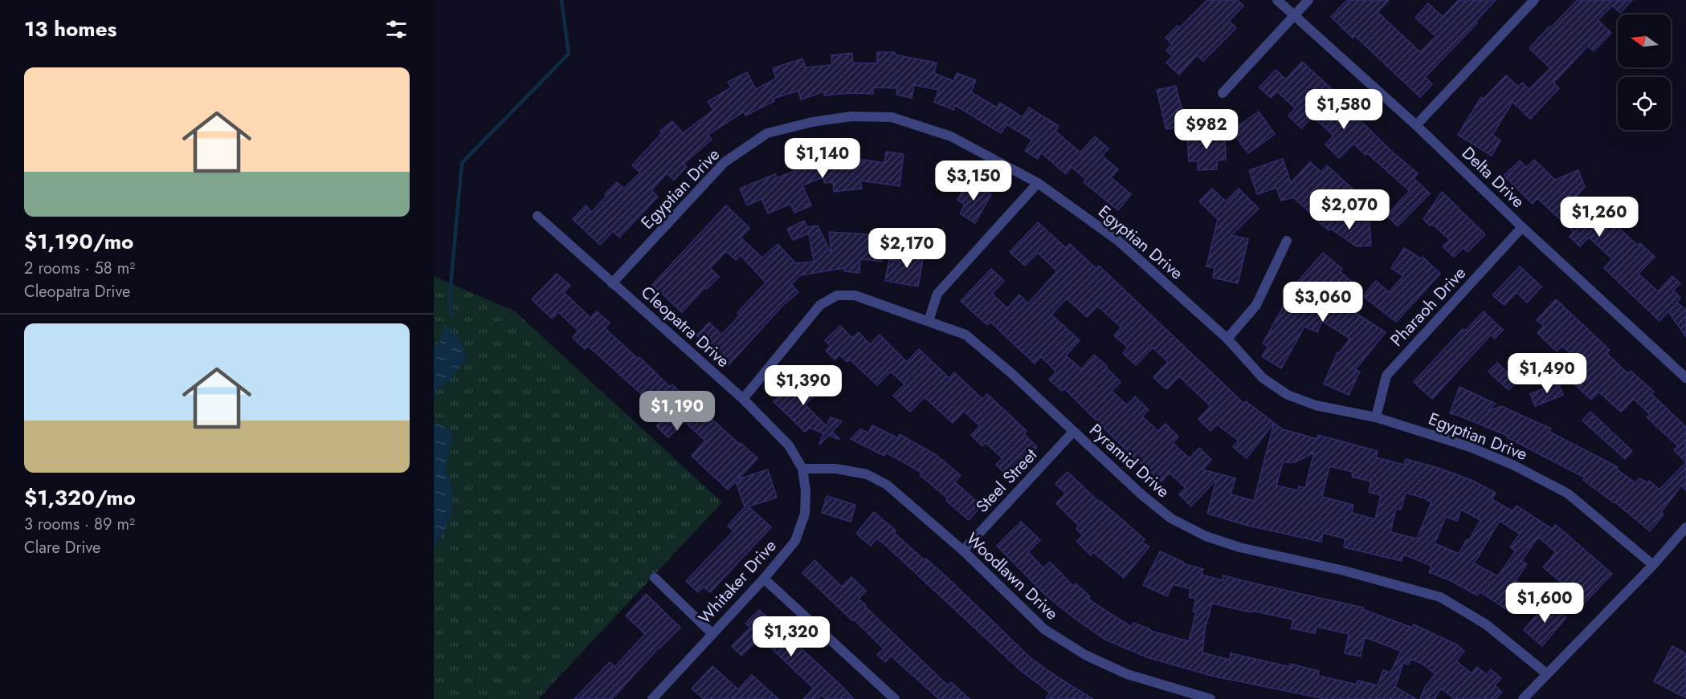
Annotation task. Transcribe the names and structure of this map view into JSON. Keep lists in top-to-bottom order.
{
  "streets": {
    "street": [
      "Delta Drive",
      "Egyptian Drive",
      "Pharaoh Drive",
      "Cleopatra Drive",
      "Pyramid Drive",
      "Steel Street",
      "Woodlawn Drive",
      "Whitaker Drive"
    ]
  },
  "crossings": [
    ["Delta Drive", "Pharaoh Drive"],
    ["Egyptian Drive", "Pharaoh Drive"],
    ["Egyptian Drive", "Cleopatra Drive"],
    ["Cleopatra Drive", "Pyramid Drive"],
    ["Cleopatra Drive", "Woodlawn Drive"],
    ["Cleopatra Drive", "Whitaker Drive"],
    ["Pyramid Drive", "Steel Street"],
    ["Steel Street", "Woodlawn Drive"],
    ["Woodlawn Drive", "Whitaker Drive"]
  ],
  "north": "left",
  "page": {
    "heading": "13 homes",
    "list": [
      {
        "name": "$1,190/mo",
        "note": "2 rooms · 58 m² · Cleopatra Drive"
      },
      {
        "name": "$1,320/mo",
        "note": "3 rooms · 89 m² · Clare Drive"
      }
    ],
    "price": [
      "$1,580",
      "$982",
      "$1,140",
      "$3,150",
      "$2,070",
      "$1,260",
      "$2,170",
      "$3,060",
      "$1,490",
      "$1,390",
      "$1,190",
      "$1,600",
      "$1,320"
    ]
  }
}
